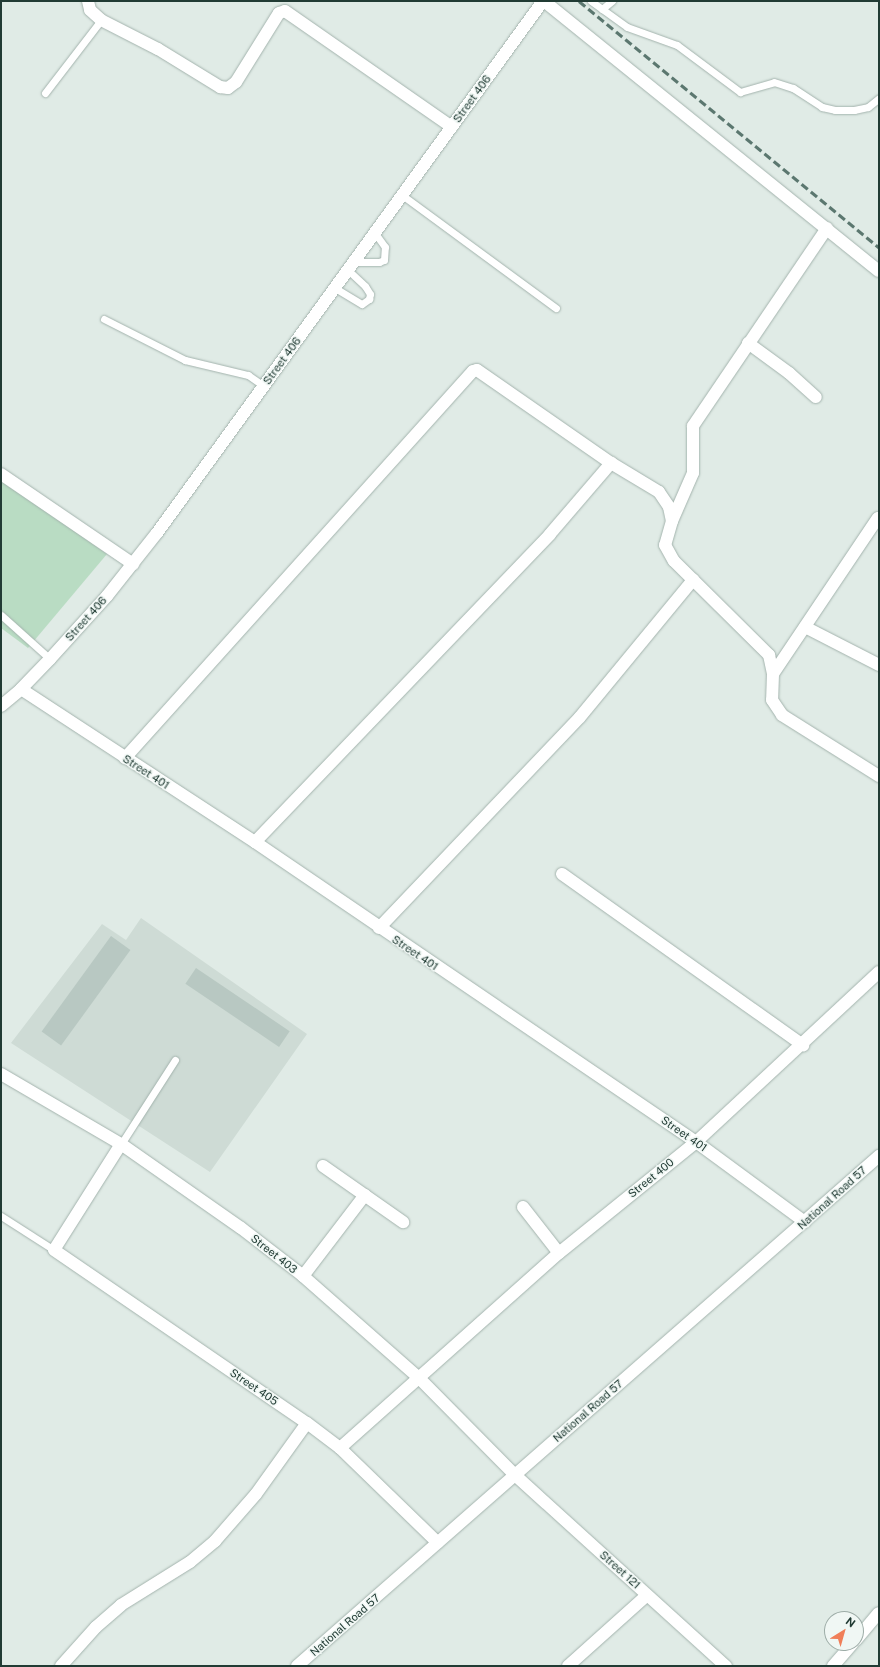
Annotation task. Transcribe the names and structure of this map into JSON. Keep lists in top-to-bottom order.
{
  "streets": {
    "street": [
      "Street 406",
      "Street 401",
      "Street 400",
      "National Road 57",
      "Street 403",
      "Street 405",
      "Street 121"
    ]
  },
  "crossings": [
    ["Street 406", "Street 401"],
    ["Street 401", "Street 400"],
    ["Street 401", "National Road 57"],
    ["Street 400", "Street 403"],
    ["Street 400", "Street 405"],
    ["National Road 57", "Street 403"],
    ["National Road 57", "Street 405"],
    ["National Road 57", "Street 121"],
    ["Street 403", "Street 121"]
  ],
  "north": "top right"
}
